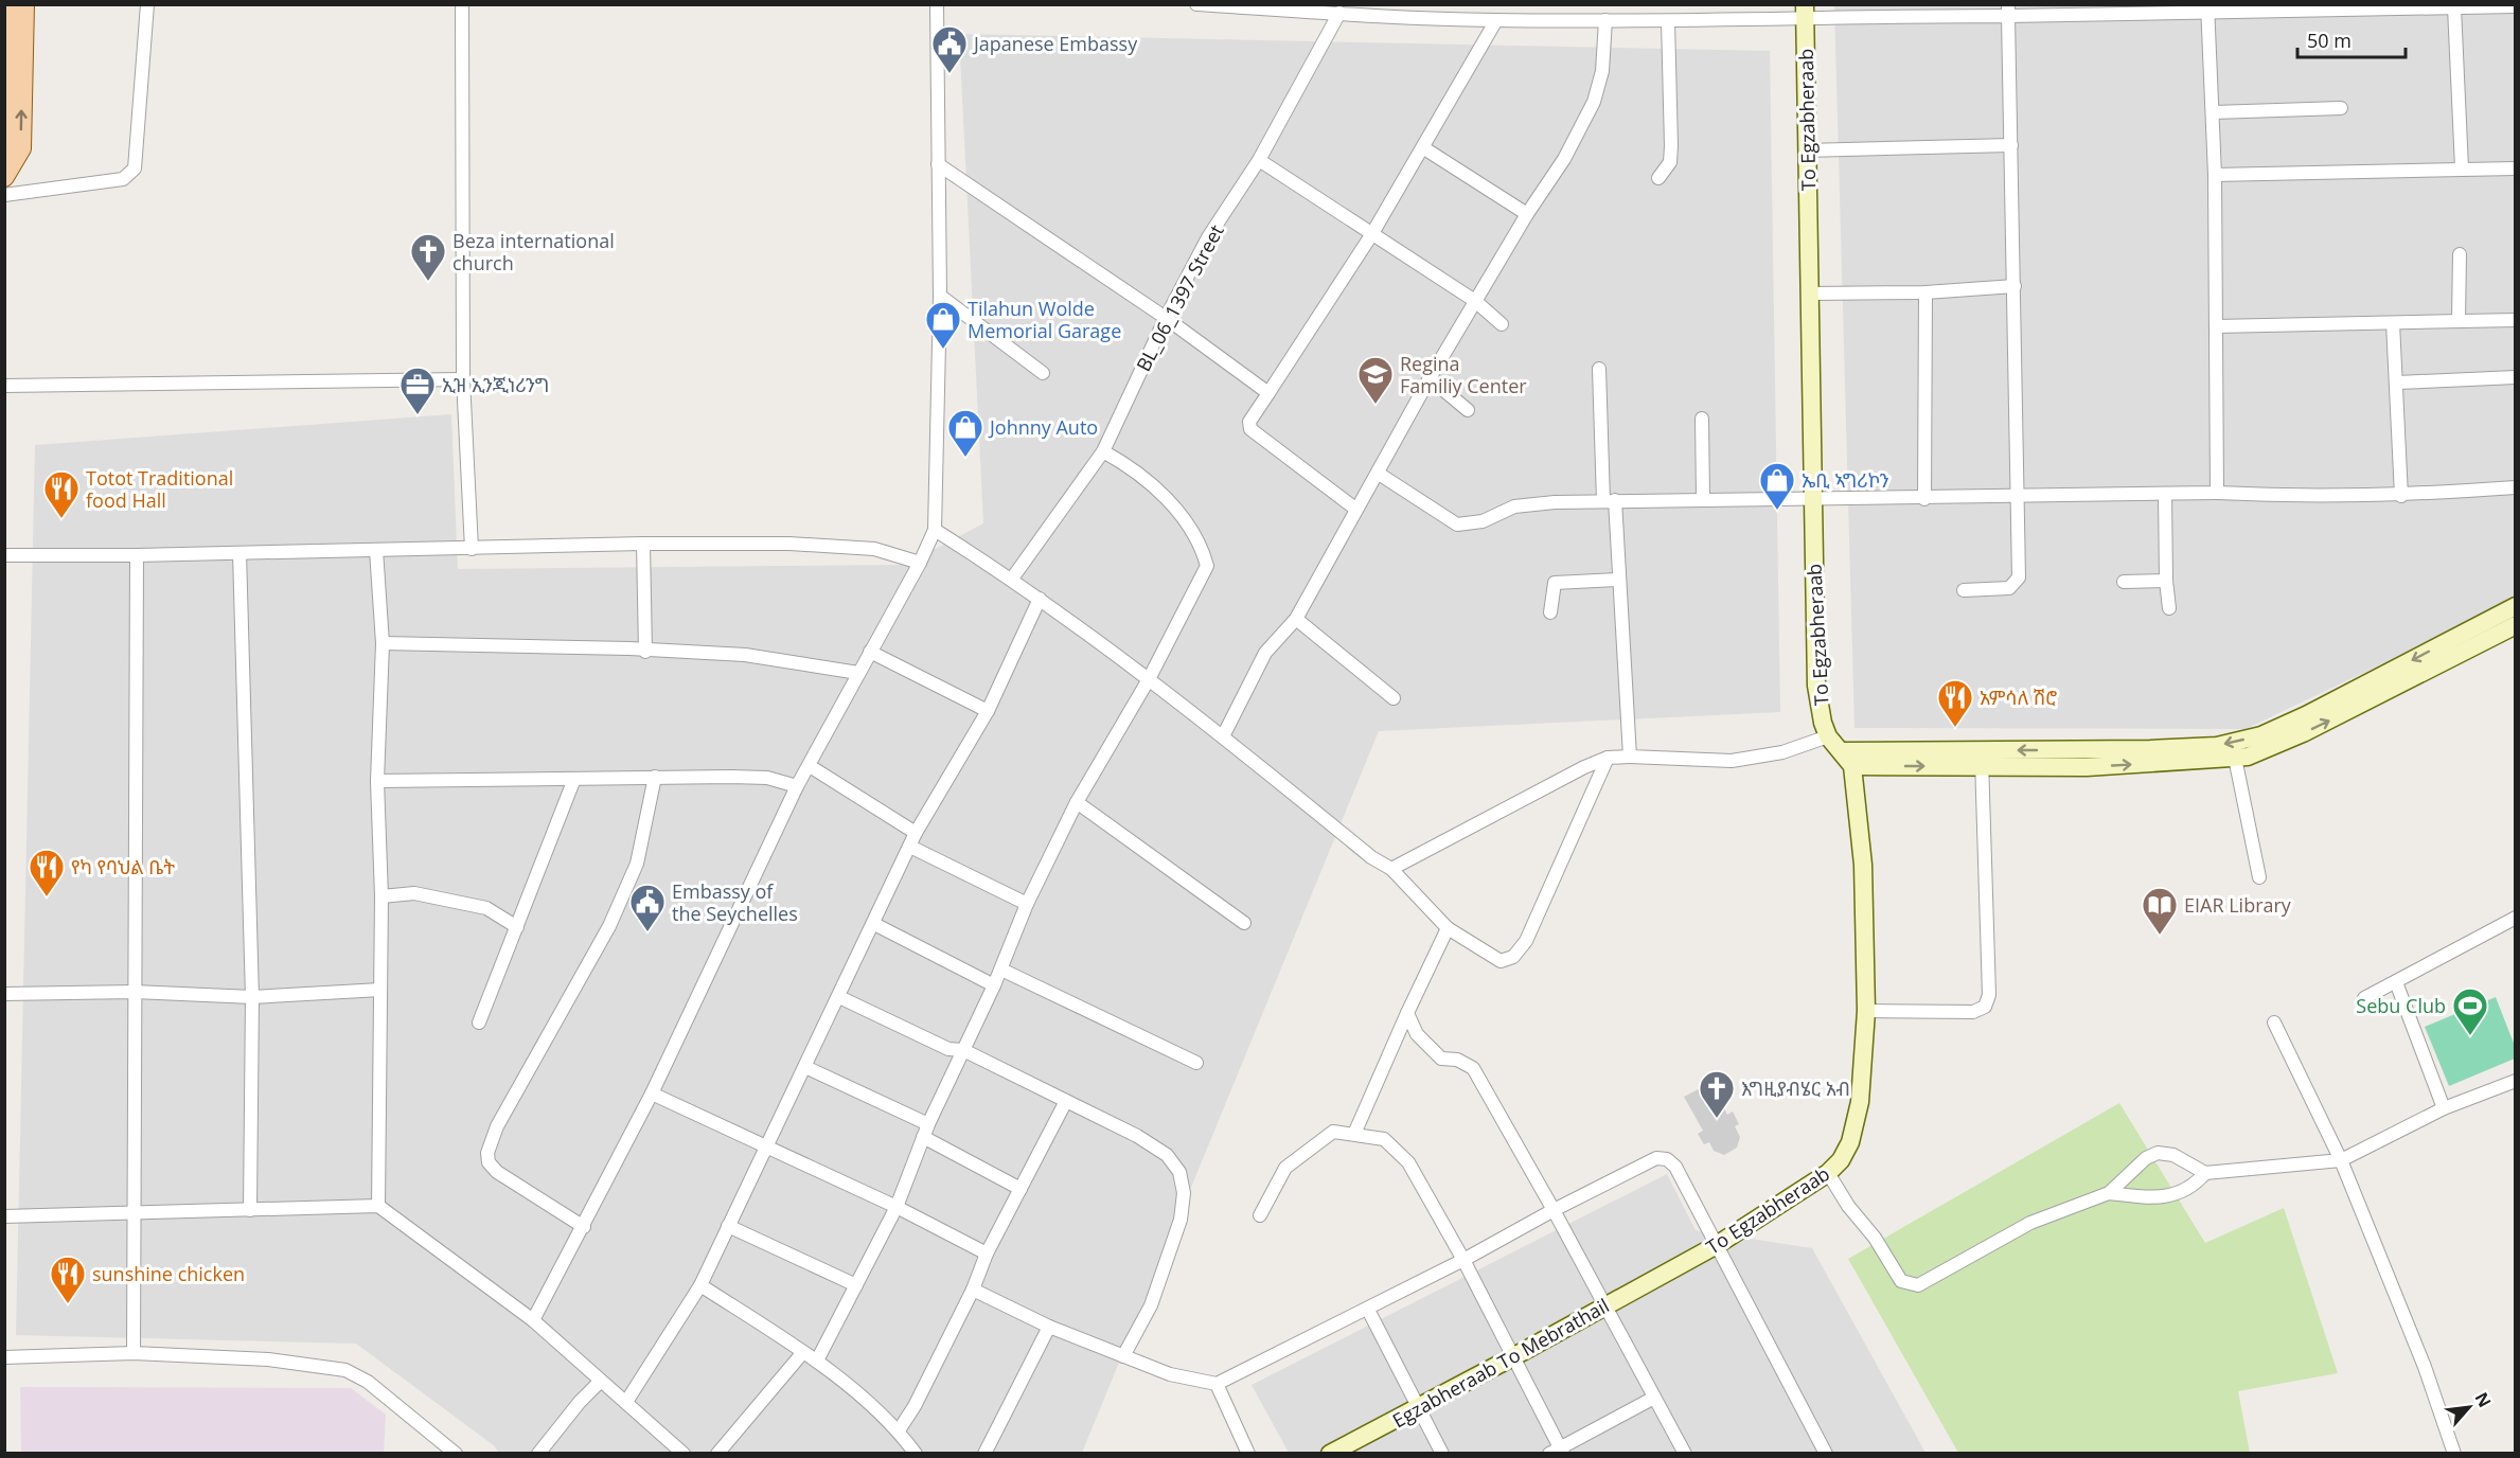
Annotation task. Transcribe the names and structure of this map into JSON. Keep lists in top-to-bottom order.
{
  "streets": {
    "main road": ["To Egzabheraab", "Egzabheraab To Mebrathail"],
    "street": ["BL_06_1397 Street"]
  },
  "crossings": [
    ["To Egzabheraab", "Egzabheraab To Mebrathail"]
  ],
  "places": {
    "public building": ["Japanese Embassy", "Embassy of the Seychelles"],
    "church": ["Beza international church", "እግዚያብሄር አብ"],
    "shop": ["Tilahun Wolde Memorial Garage", "Johnny Auto", "ኤቢ ኣግሪኮን"],
    "school or university": ["Regina Familiy Center"],
    "office": ["ኢዝ ኢንጂነሪንግ"],
    "restaurant": [
      "Totot Traditional food Hall",
      "አምሳለ ሽሮ",
      "የካ የባህል ቤት",
      "sunshine chicken"
    ],
    "library": ["EIAR Library"],
    "sports": ["Sebu Club"]
  },
  "scale_bar": "50 m",
  "north": "top right"
}
